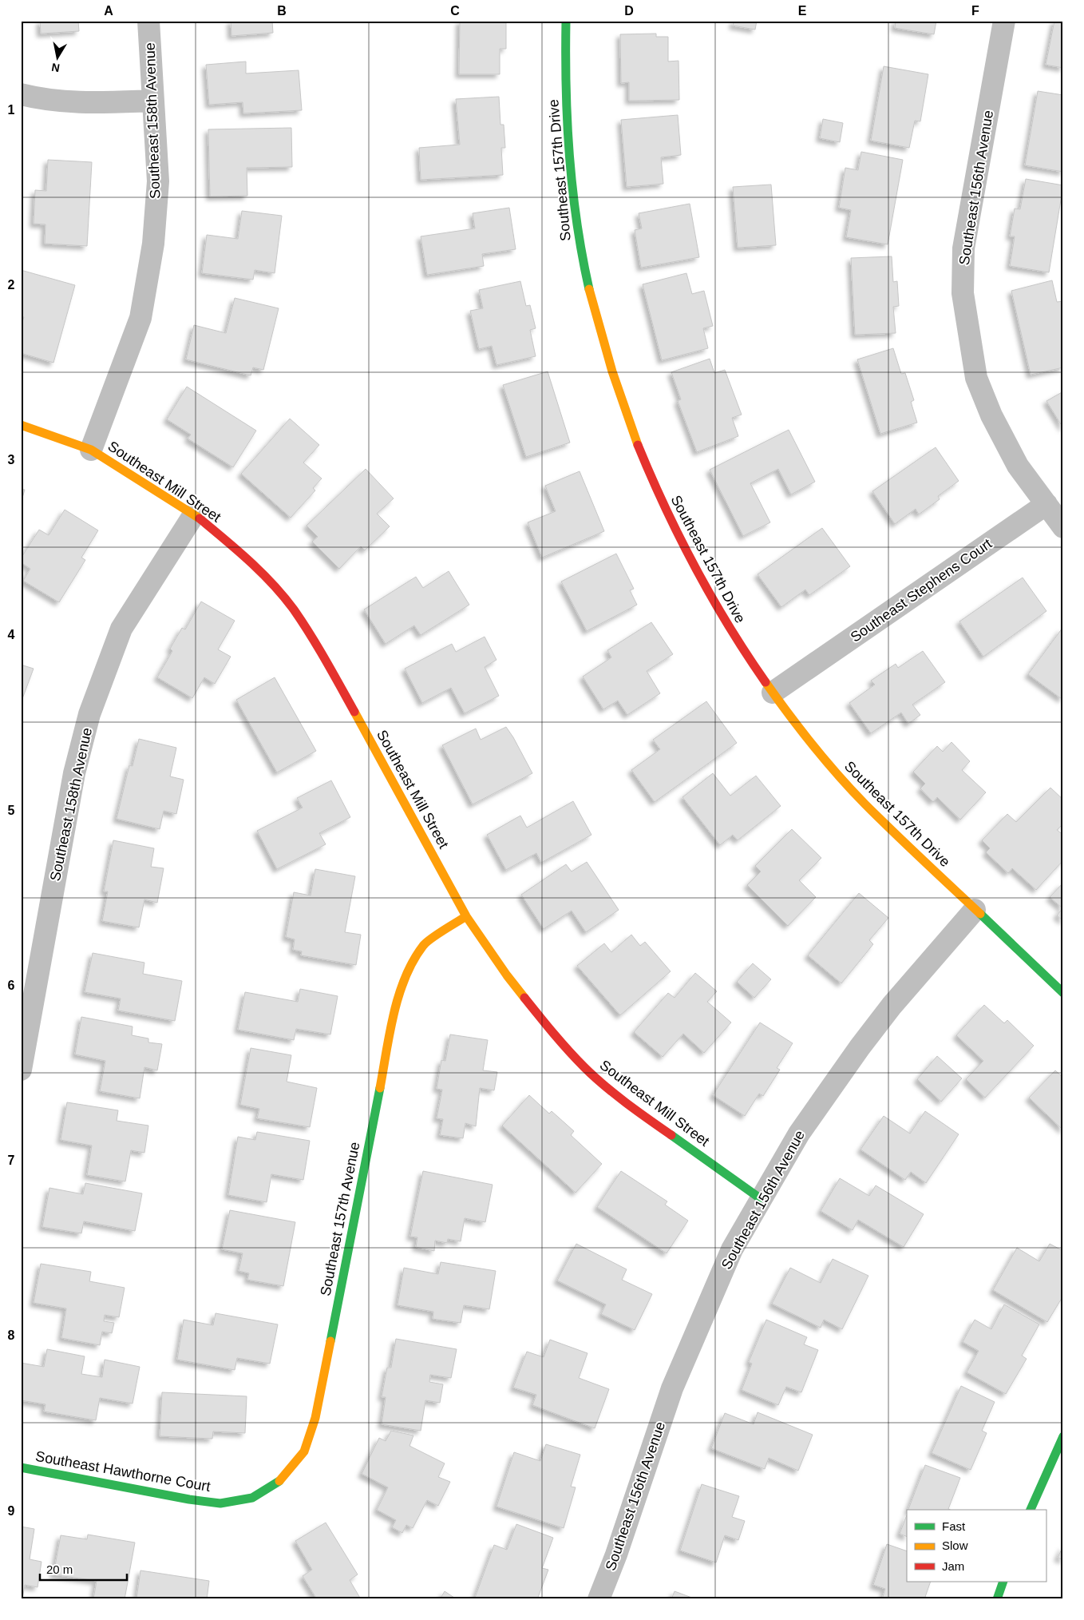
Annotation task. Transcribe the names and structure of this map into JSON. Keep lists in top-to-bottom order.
{
  "streets": {
    "street": [
      "Southeast 158th Avenue",
      "Southeast 157th Drive",
      "Southeast 156th Avenue",
      "Southeast Mill Street",
      "Southeast Stephens Court",
      "Southeast 157th Avenue",
      "Southeast Hawthorne Court"
    ]
  },
  "crossings": [
    ["Southeast 158th Avenue", "Southeast Mill Street"],
    ["Southeast 157th Drive", "Southeast 156th Avenue"],
    ["Southeast 157th Drive", "Southeast Stephens Court"],
    ["Southeast 156th Avenue", "Southeast Mill Street"],
    ["Southeast 156th Avenue", "Southeast Stephens Court"],
    ["Southeast Mill Street", "Southeast 157th Avenue"],
    ["Southeast 157th Avenue", "Southeast Hawthorne Court"]
  ],
  "legend": ["Fast", "Slow", "Jam"],
  "scale_bar": "20 m",
  "north": "bottom",
  "grid": {
    "columns": [
      "A",
      "B",
      "C",
      "D",
      "E",
      "F"
    ],
    "rows": [
      "1",
      "2",
      "3",
      "4",
      "5",
      "6",
      "7",
      "8",
      "9"
    ]
  }
}
